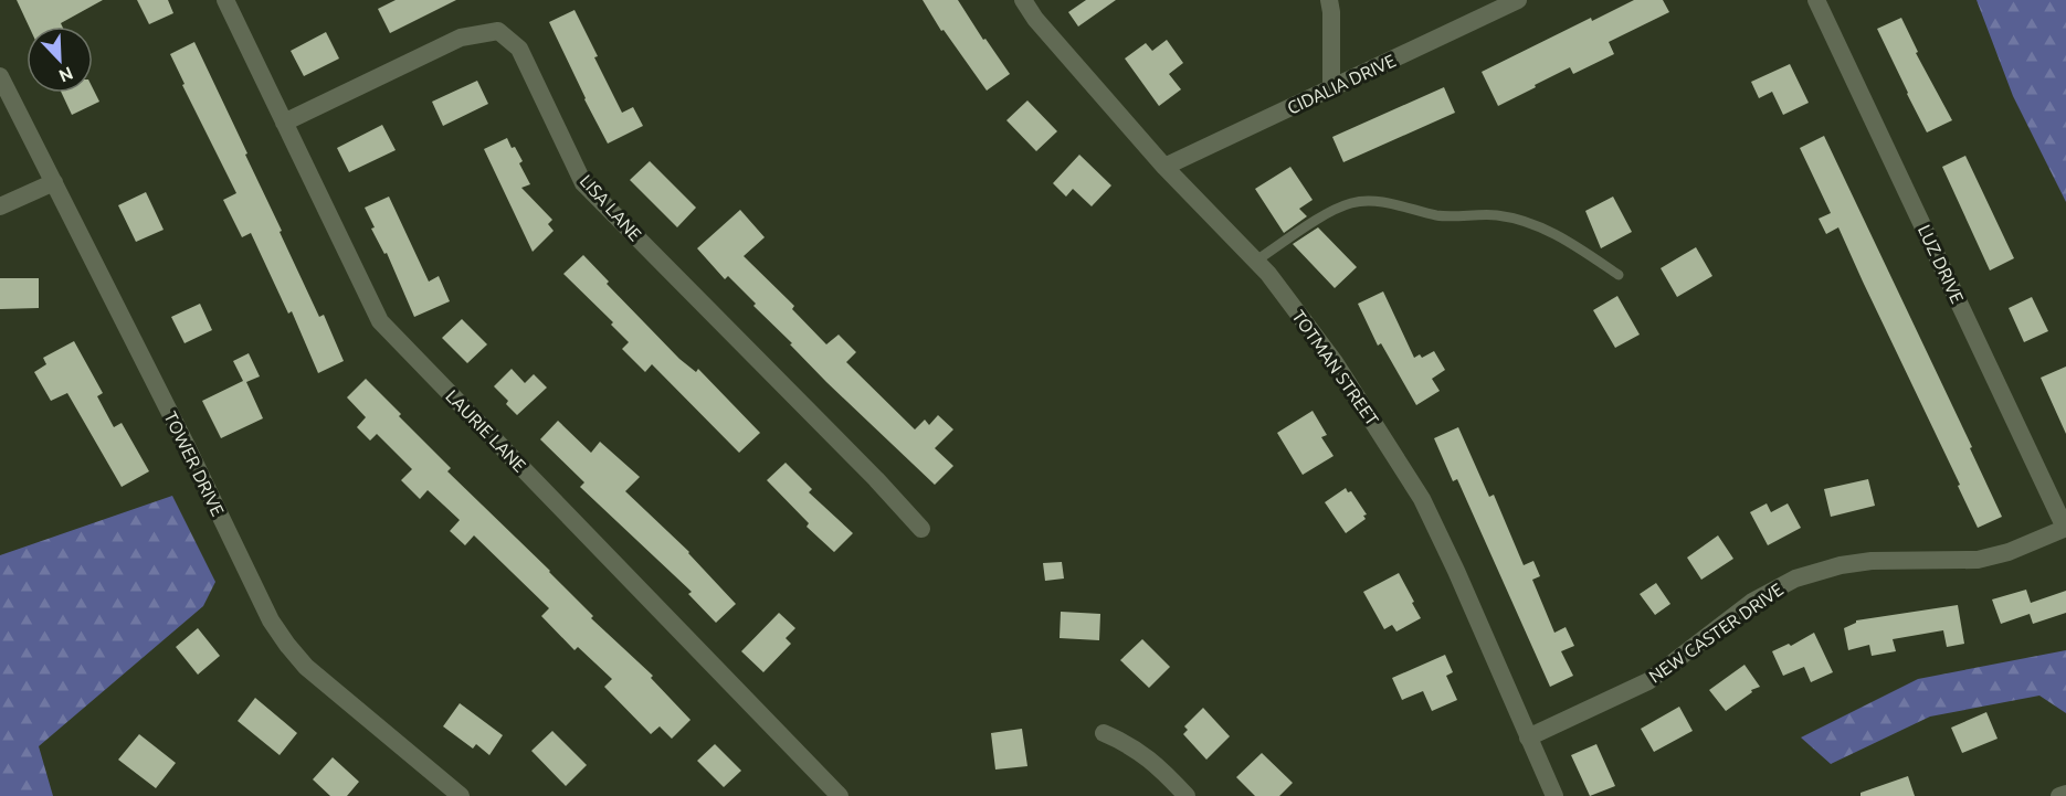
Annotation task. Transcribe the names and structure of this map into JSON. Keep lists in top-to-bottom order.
{
  "streets": {
    "street": [
      "CIDALIA DRIVE",
      "LISA LANE",
      "LUZ DRIVE",
      "TOTMAN STREET",
      "LAURIE LANE",
      "TOWER DRIVE",
      "NEW CASTER DRIVE"
    ]
  },
  "crossings": [
    ["CIDALIA DRIVE", "TOTMAN STREET"],
    ["LISA LANE", "LAURIE LANE"],
    ["LUZ DRIVE", "NEW CASTER DRIVE"],
    ["TOTMAN STREET", "NEW CASTER DRIVE"]
  ],
  "north": "bottom right"
}
